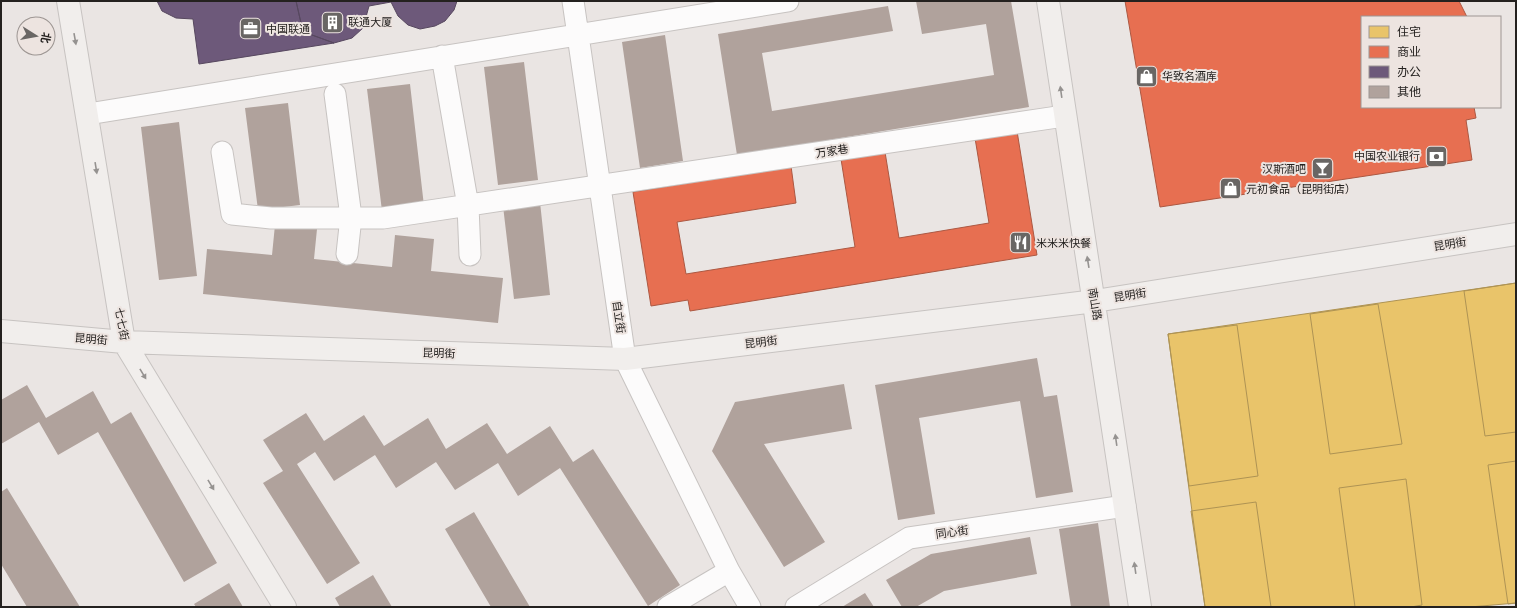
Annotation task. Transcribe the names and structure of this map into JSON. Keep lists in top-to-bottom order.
{
  "streets": {
    "street": [
      "万家巷",
      "昆明街",
      "南山路",
      "自立街",
      "七七街",
      "同心街"
    ]
  },
  "crossings": [
    ["万家巷", "南山路"],
    ["万家巷", "自立街"],
    ["昆明街", "南山路"],
    ["昆明街", "自立街"],
    ["昆明街", "七七街"],
    ["南山路", "同心街"]
  ],
  "one_way": ["南山路", "七七街"],
  "places": {
    "building": ["联通大厦"],
    "office": ["中国联通"],
    "shop": ["华致名酒库", "元初食品（昆明街店）"],
    "bank": ["中国农业银行"],
    "bar": ["汉斯酒吧"],
    "restaurant": ["米米米快餐"]
  },
  "legend": [
    "住宅",
    "商业",
    "办公",
    "其他"
  ],
  "north": "right"
}
